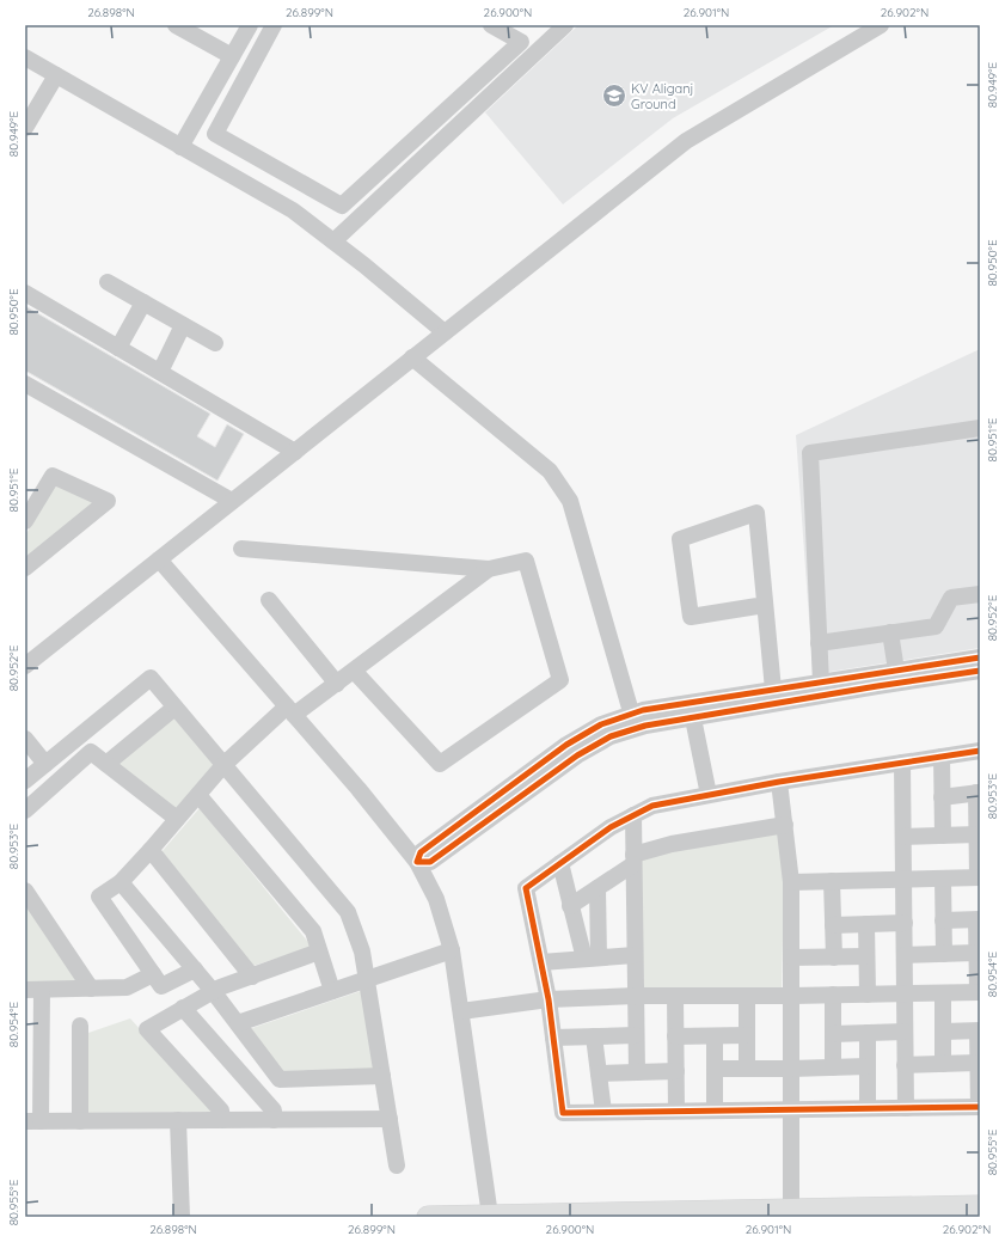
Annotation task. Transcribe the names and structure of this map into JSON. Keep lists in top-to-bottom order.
{
  "places": {
    "school or university": ["KV Aliganj Ground"]
  },
  "coordinates": [
    "26.898°N",
    "26.899°N",
    "26.900°N",
    "26.901°N",
    "26.902°N",
    "80.949°E",
    "80.950°E",
    "80.951°E",
    "80.952°E",
    "80.953°E",
    "80.954°E",
    "80.955°E"
  ]
}
